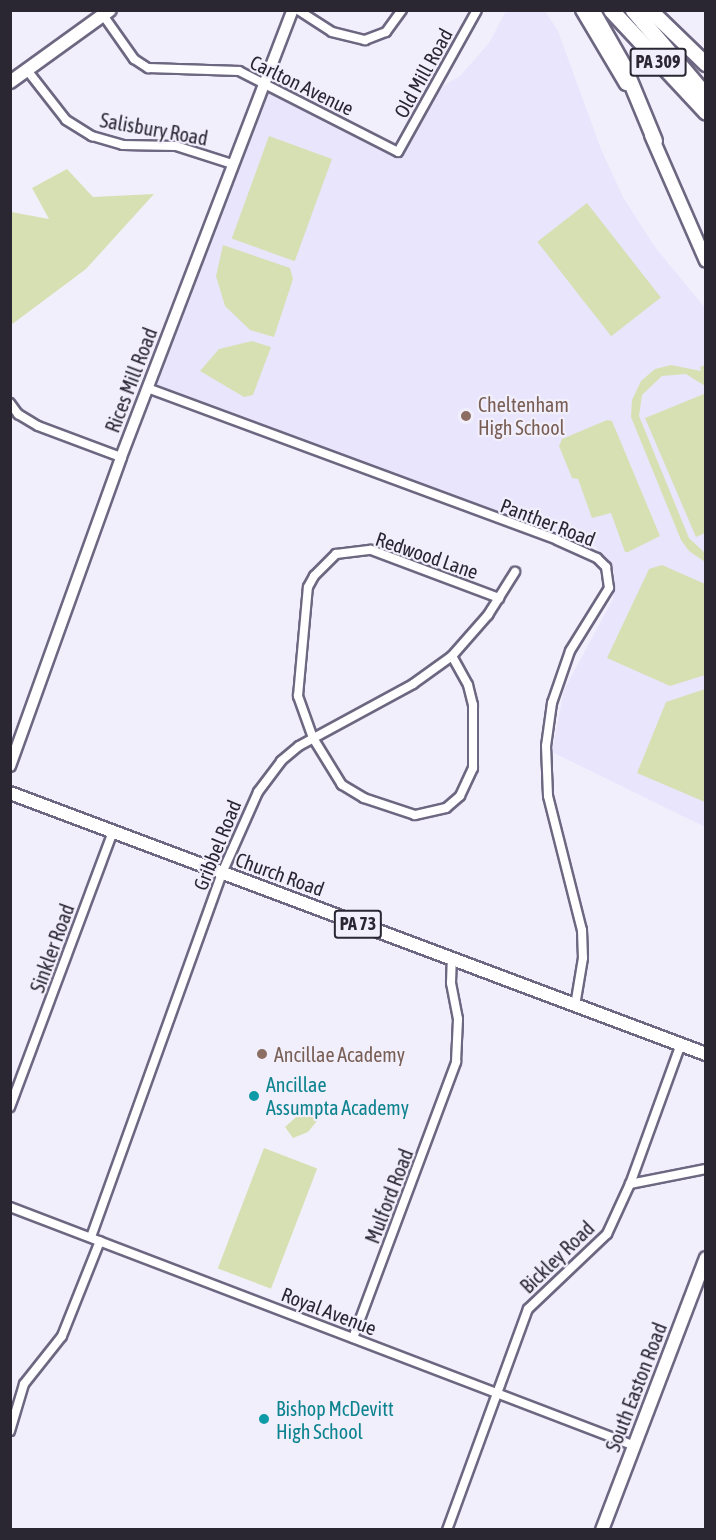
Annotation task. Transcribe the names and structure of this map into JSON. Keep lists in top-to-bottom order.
{
  "streets": {
    "highway": ["PA 309"],
    "main road": ["Church Road", "PA 73", "South Easton Road"],
    "street": [
      "Old Mill Road",
      "Carlton Avenue",
      "Salisbury Road",
      "Rices Mill Road",
      "Panther Road",
      "Redwood Lane",
      "Gribbel Road",
      "Sinkler Road",
      "Mulford Road",
      "Bickley Road",
      "Royal Avenue"
    ]
  },
  "crossings": [
    ["Old Mill Road", "Carlton Avenue"],
    ["Carlton Avenue", "Rices Mill Road"],
    ["Salisbury Road", "Rices Mill Road"],
    ["Rices Mill Road", "Panther Road"],
    ["Panther Road", "Church Road"],
    ["Redwood Lane", "Gribbel Road"],
    ["Gribbel Road", "Church Road"],
    ["Gribbel Road", "Royal Avenue"],
    ["Church Road", "Sinkler Road"],
    ["Church Road", "Mulford Road"],
    ["Church Road", "Bickley Road"],
    ["Mulford Road", "Royal Avenue"],
    ["Bickley Road", "Royal Avenue"],
    ["Royal Avenue", "South Easton Road"]
  ],
  "places": [
    "Cheltenham High School",
    "Ancillae Academy",
    "Ancillae Assumpta Academy",
    "Bishop McDevitt High School"
  ]
}
